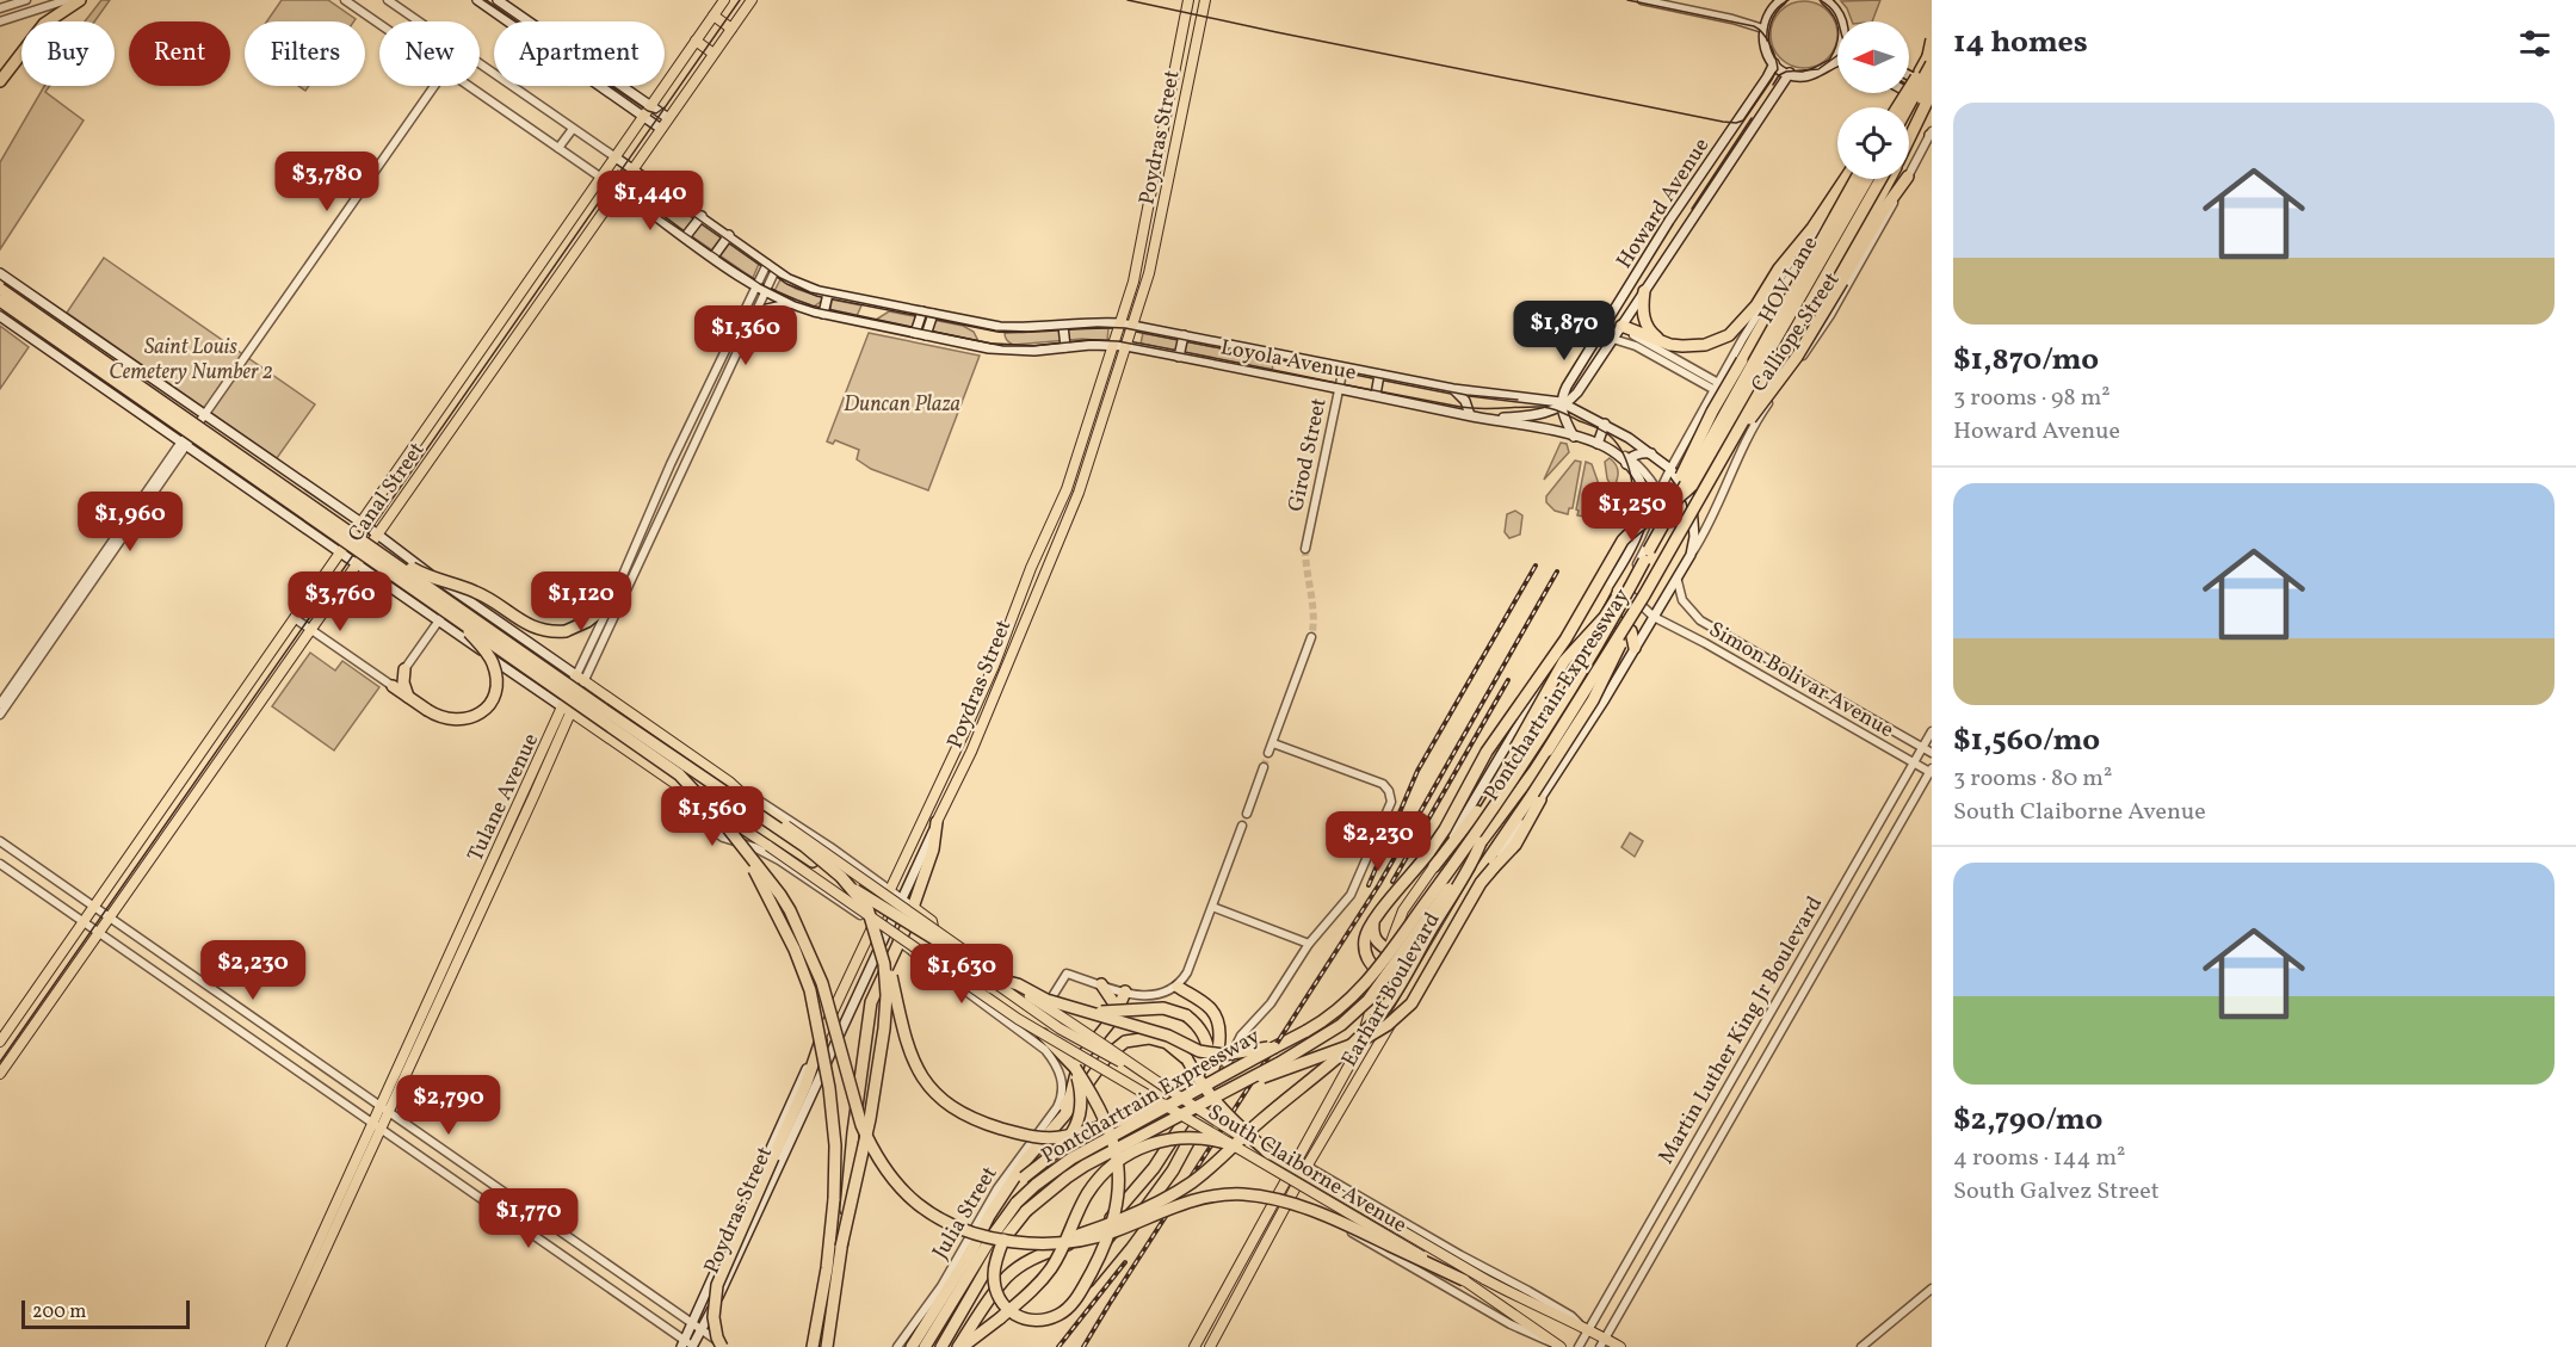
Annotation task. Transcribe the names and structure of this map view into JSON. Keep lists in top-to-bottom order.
{
  "streets": {
    "highway": ["HOV Lane", "Pontchartrain Expressway"],
    "main road": [
      "Poydras Street",
      "Howard Avenue",
      "Calliope Street",
      "Loyola Avenue",
      "Canal Street",
      "Tulane Avenue",
      "Earhart Boulevard",
      "South Claiborne Avenue"
    ],
    "street": [
      "Girod Street",
      "Simon Bolivar Avenue",
      "Martin Luther King Jr Boulevard",
      "Julia Street"
    ]
  },
  "crossings": [
    ["Poydras Street", "Loyola Avenue"],
    ["Poydras Street", "South Claiborne Avenue"],
    ["Howard Avenue", "Loyola Avenue"],
    ["HOV Lane", "Earhart Boulevard"],
    ["Calliope Street", "Loyola Avenue"],
    ["Calliope Street", "Earhart Boulevard"],
    ["Loyola Avenue", "Girod Street"],
    ["Loyola Avenue", "Canal Street"],
    ["Loyola Avenue", "Tulane Avenue"],
    ["Canal Street", "South Claiborne Avenue"],
    ["Simon Bolivar Avenue", "Martin Luther King Jr Boulevard"],
    ["Tulane Avenue", "South Claiborne Avenue"],
    ["Earhart Boulevard", "South Claiborne Avenue"],
    ["Martin Luther King Jr Boulevard", "South Claiborne Avenue"],
    ["South Claiborne Avenue", "Julia Street"]
  ],
  "parks": ["Saint Louis Cemetery Number 2", "Duncan Plaza"],
  "scale_bar": "200 m",
  "north": "left",
  "page": {
    "heading": "14 homes",
    "chip": [
      "Buy",
      "Rent",
      "Filters",
      "New",
      "Apartment"
    ],
    "list": [
      {
        "name": "$1,870/mo",
        "note": "3 rooms · 98 m² · Howard Avenue"
      },
      {
        "name": "$1,560/mo",
        "note": "3 rooms · 80 m² · South Claiborne Avenue"
      },
      {
        "name": "$2,790/mo",
        "note": "4 rooms · 144 m² · South Galvez Street"
      }
    ],
    "price": [
      "$3,780",
      "$1,440",
      "$1,870",
      "$1,360",
      "$1,250",
      "$1,960",
      "$3,760",
      "$1,120",
      "$1,560",
      "$2,230",
      "$2,230",
      "$1,630",
      "$2,790",
      "$1,770"
    ],
    "scale": "200 m"
  }
}
